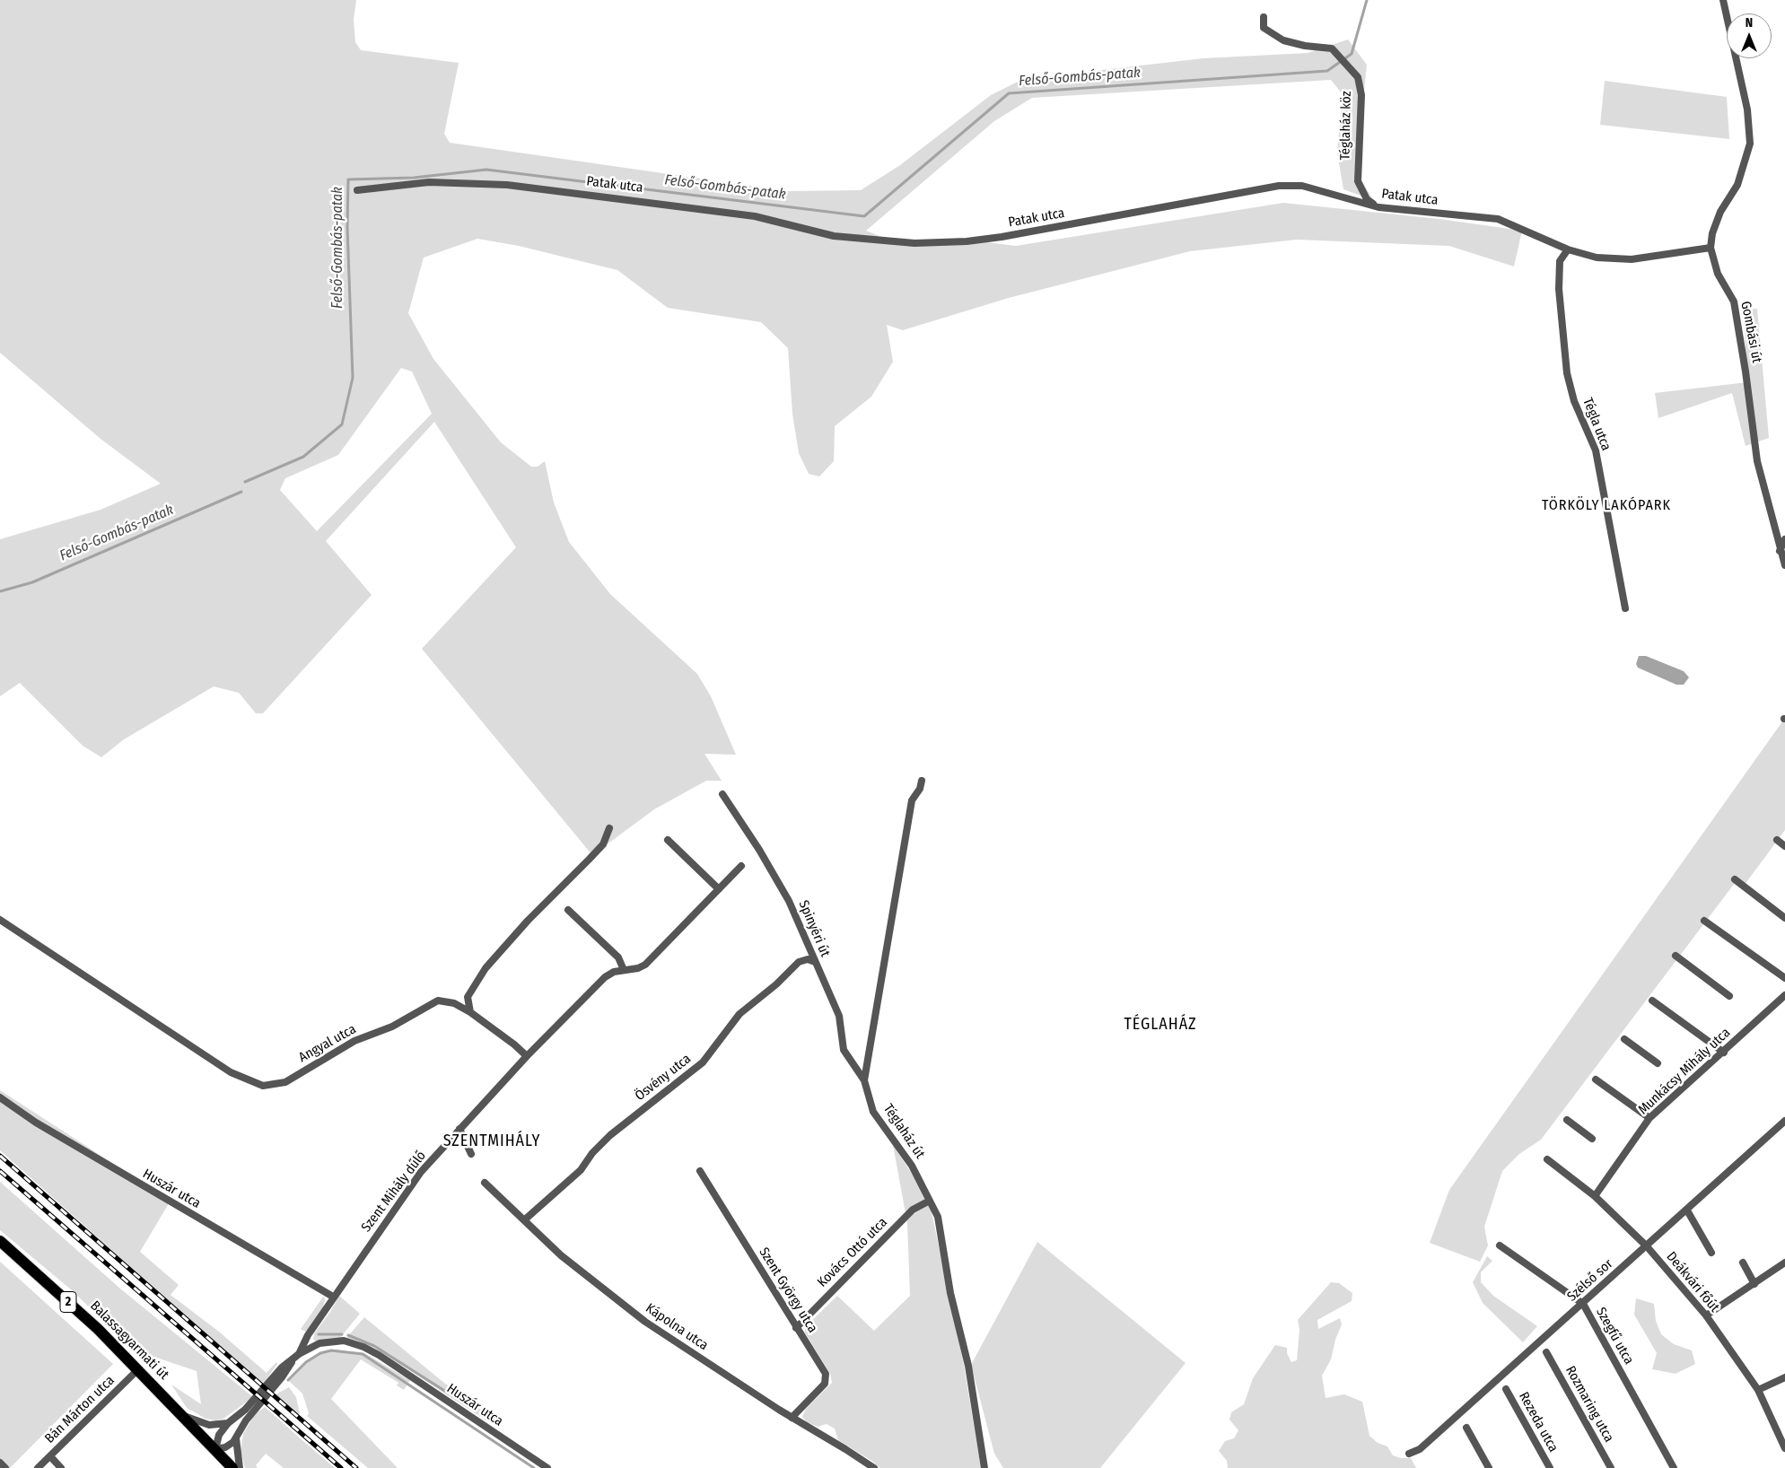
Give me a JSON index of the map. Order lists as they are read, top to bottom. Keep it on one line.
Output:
{"streets":{"main road":["2","Balassagyarmati út"],"street":["Téglaház köz","Patak utca","Gombási út","Tégla utca","Spinyéri út","Angyal utca","Munkácsy Mihály utca","Ösvény utca","Téglaház út","Huszár utca","Szent Mihály dűlő","Kovács Ottó utca","Szélső sor","Deákvári főút","Szent György utca","Kápolna utca","Szegfű utca","Rozmaring utca","Bán Márton utca","Rezeda utca"]},"crossings":[["Téglaház köz","Patak utca"],["Patak utca","Gombási út"],["Patak utca","Tégla utca"],["Spinyéri út","Ösvény utca"],["Spinyéri út","Téglaház út"],["Munkácsy Mihály utca","Deákvári főút"],["Ösvény utca","Kápolna utca"],["Téglaház út","Kovács Ottó utca"],["Huszár utca","Szent Mihály dűlő"],["Huszár utca","Balassagyarmati út"],["Kovács Ottó utca","Szent György utca"],["Szélső sor","Deákvári főút"],["Szélső sor","Szegfű utca"],["Szent György utca","Kápolna utca"],["Balassagyarmati út","Bán Márton utca"]],"districts":["TÖRKÖLY LAKÓPARK","TÉGLAHÁZ","SZENTMIHÁLY"],"water":["Felső-Gombás-patak"],"north":"top"}
